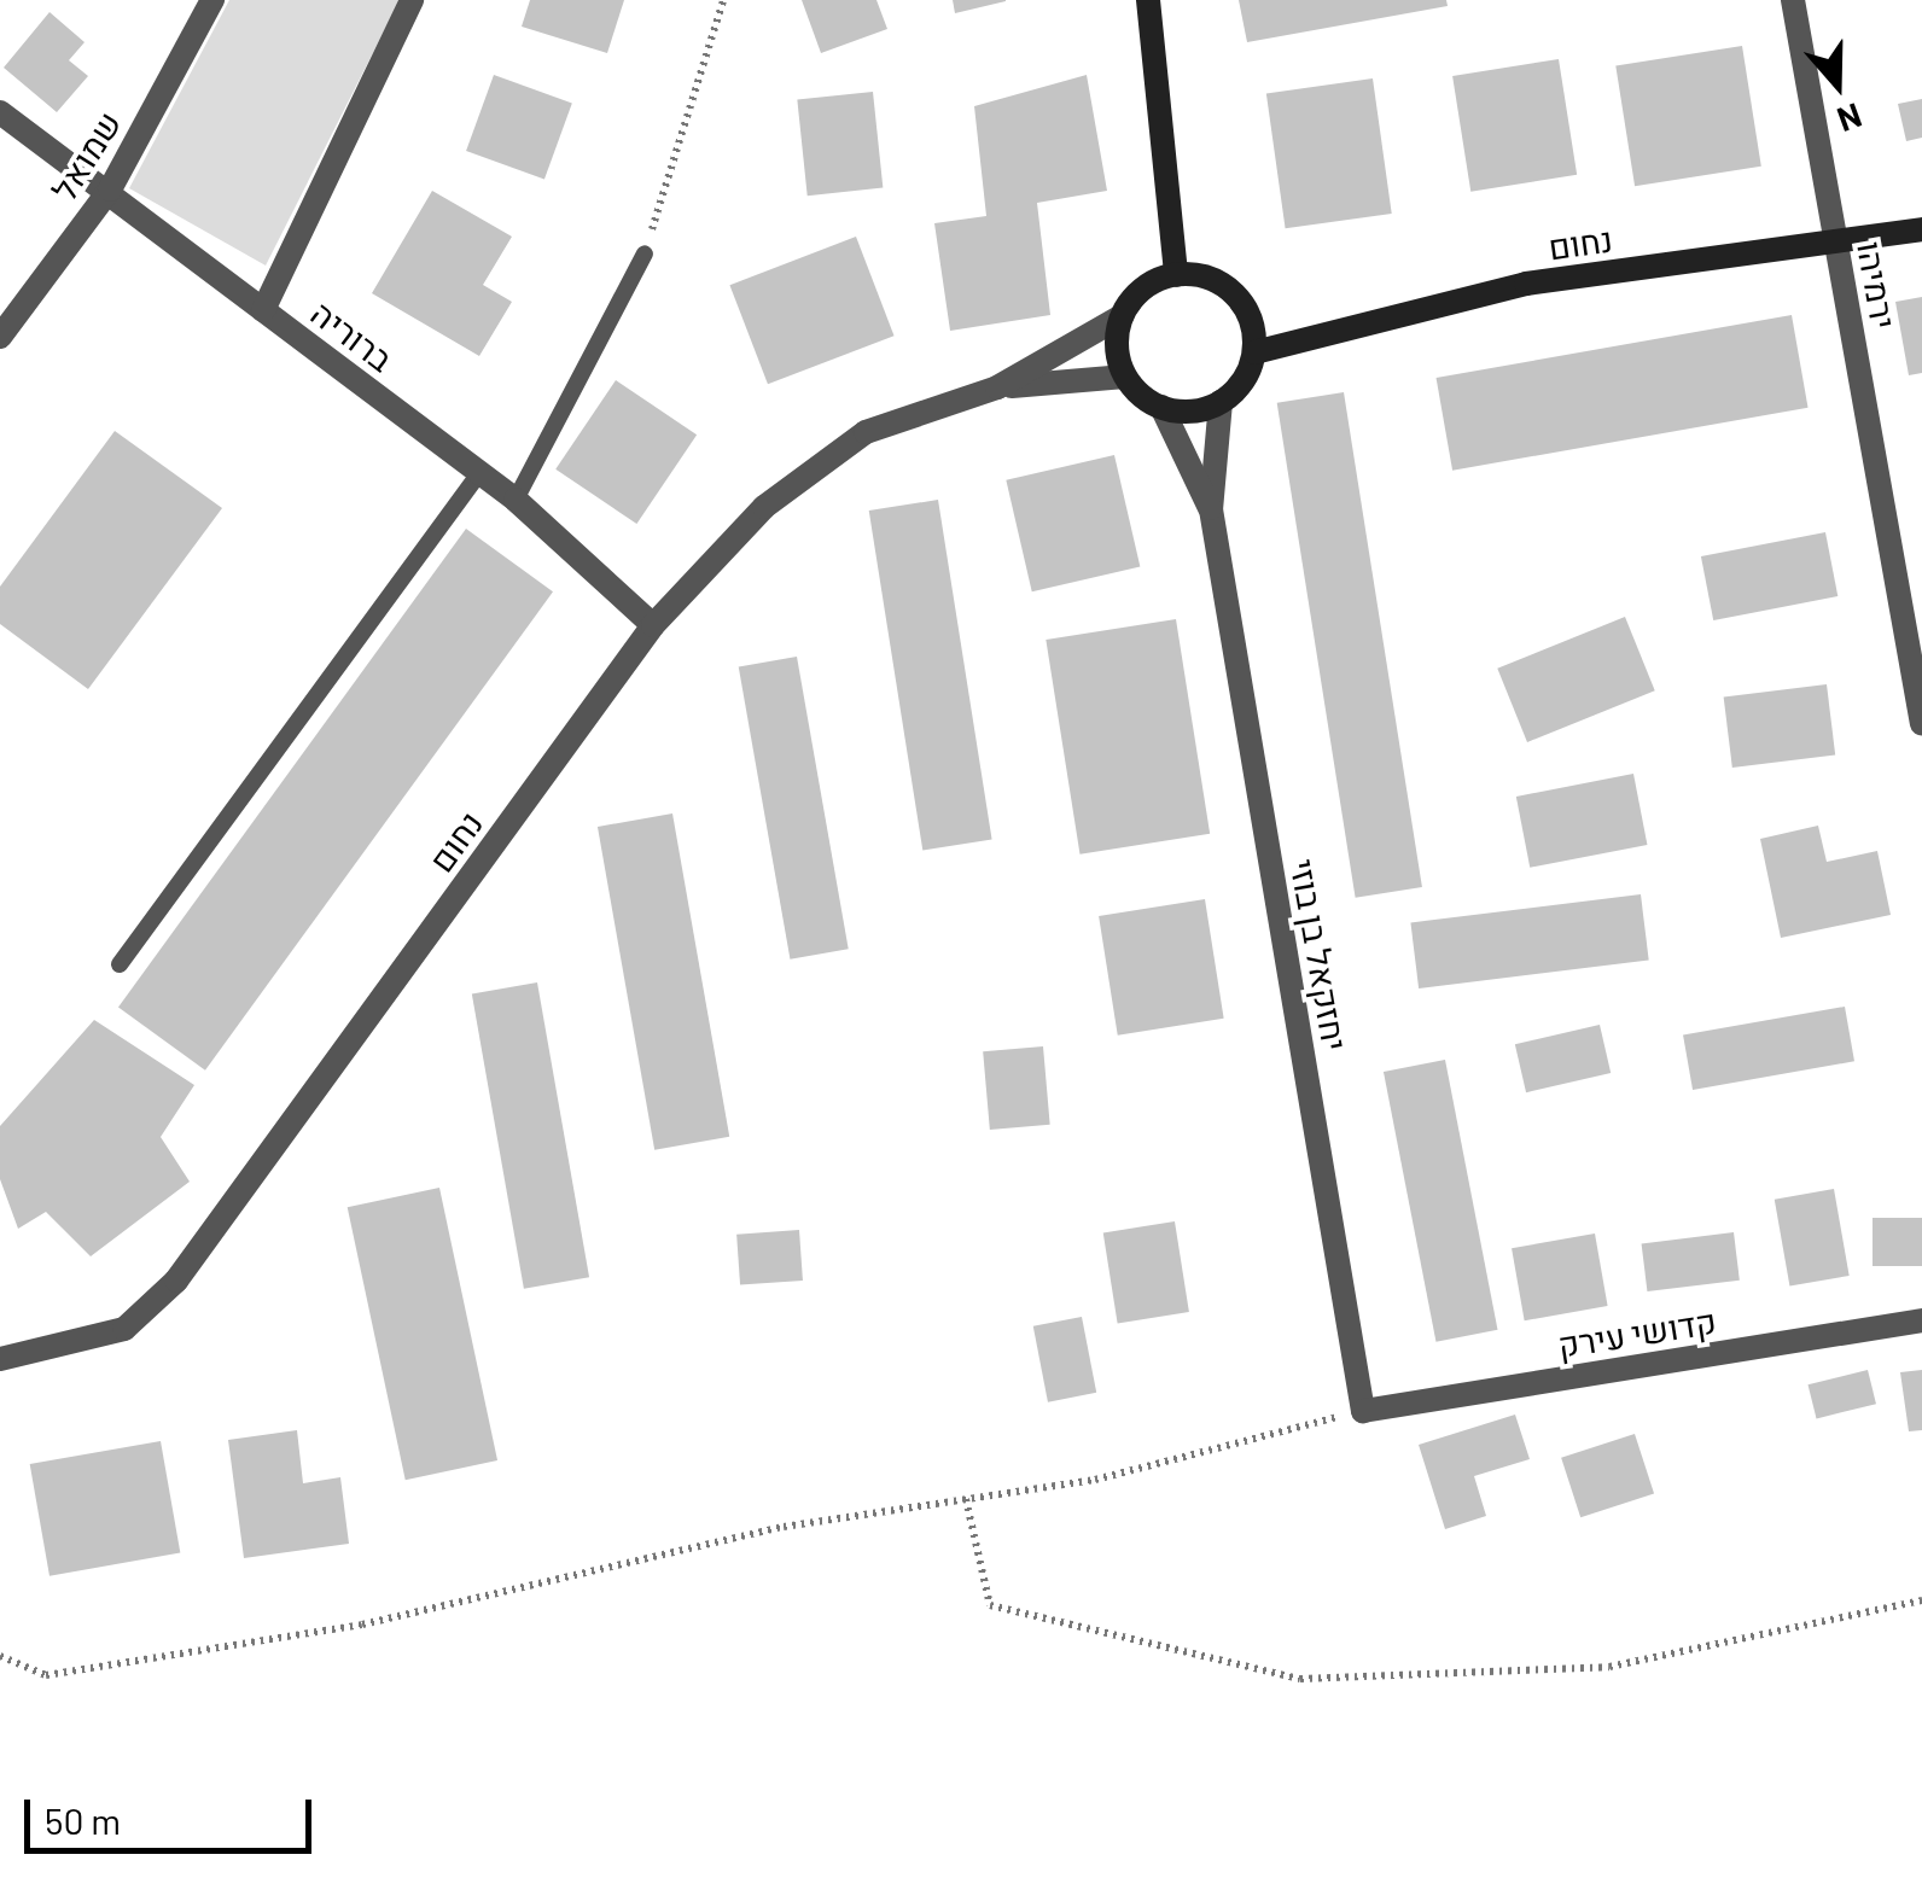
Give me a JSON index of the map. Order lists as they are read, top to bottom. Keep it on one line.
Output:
{"streets":{"street":["שמואל","נחום","ירמיהו","ברוריה","יחזקאל בן בוזי","קדושי עירק"]},"crossings":[["שמואל","ברוריה"],["נחום","ירמיהו"],["נחום","ברוריה"],["נחום","יחזקאל בן בוזי"],["יחזקאל בן בוזי","קדושי עירק"]],"scale_bar":"50 m","north":"bottom"}
